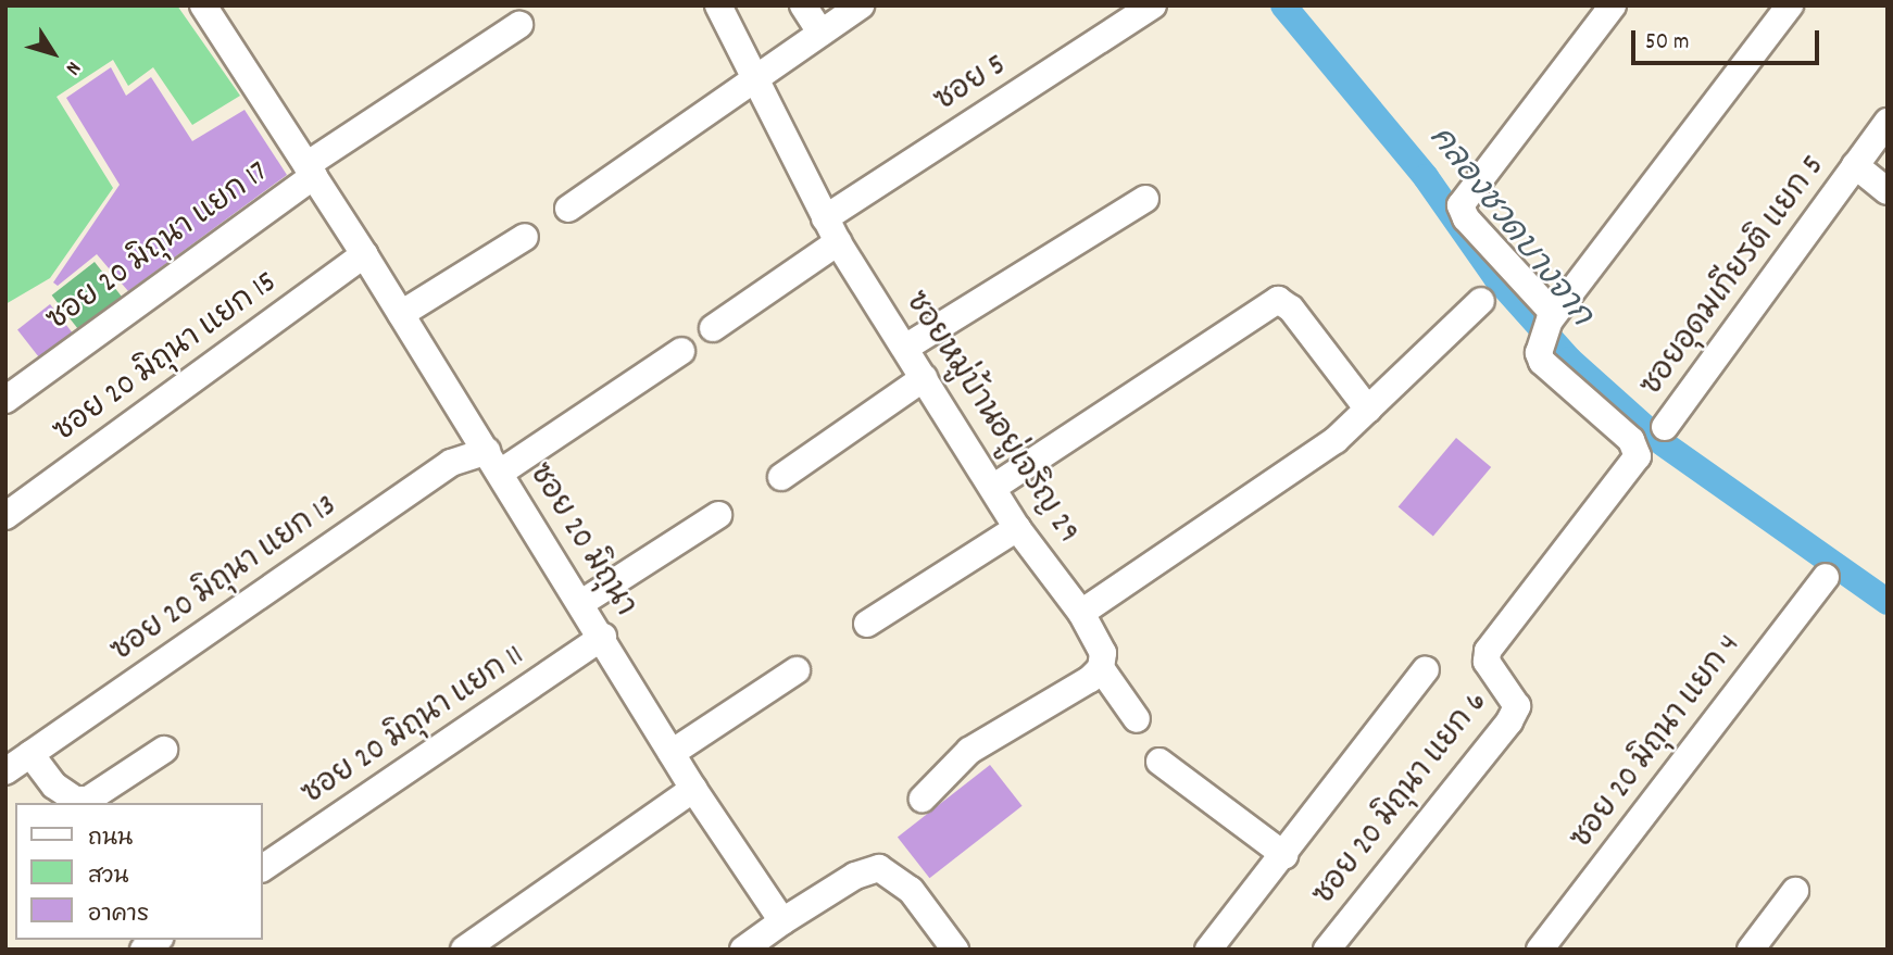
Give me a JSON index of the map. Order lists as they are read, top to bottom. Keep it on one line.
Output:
{"streets":{"street":["ซอย 5","ซอย 20 มิถุนา แยก 17","ซอยอุดมเกียรติ แยก 5","ซอย 20 มิถุนา แยก 15","ซอยหมู่บ้านอยู่เจริญ 29","ซอย 20 มิถุนา","ซอย 20 มิถุนา แยก 13","ซอย 20 มิถุนา แยก 11","ซอย 20 มิถุนา แยก 4","ซอย 20 มิถุนา แยก 6"]},"crossings":[["ซอย 5","ซอยหมู่บ้านอยู่เจริญ 29"],["ซอย 20 มิถุนา แยก 17","ซอย 20 มิถุนา"],["ซอย 20 มิถุนา แยก 15","ซอย 20 มิถุนา"],["ซอย 20 มิถุนา","ซอย 20 มิถุนา แยก 13"],["ซอย 20 มิถุนา","ซอย 20 มิถุนา แยก 11"]],"water":["คลองชวดบางจาก"],"legend":["ถนน","สวน","อาคาร"],"scale_bar":"50 m","north":"bottom right"}
